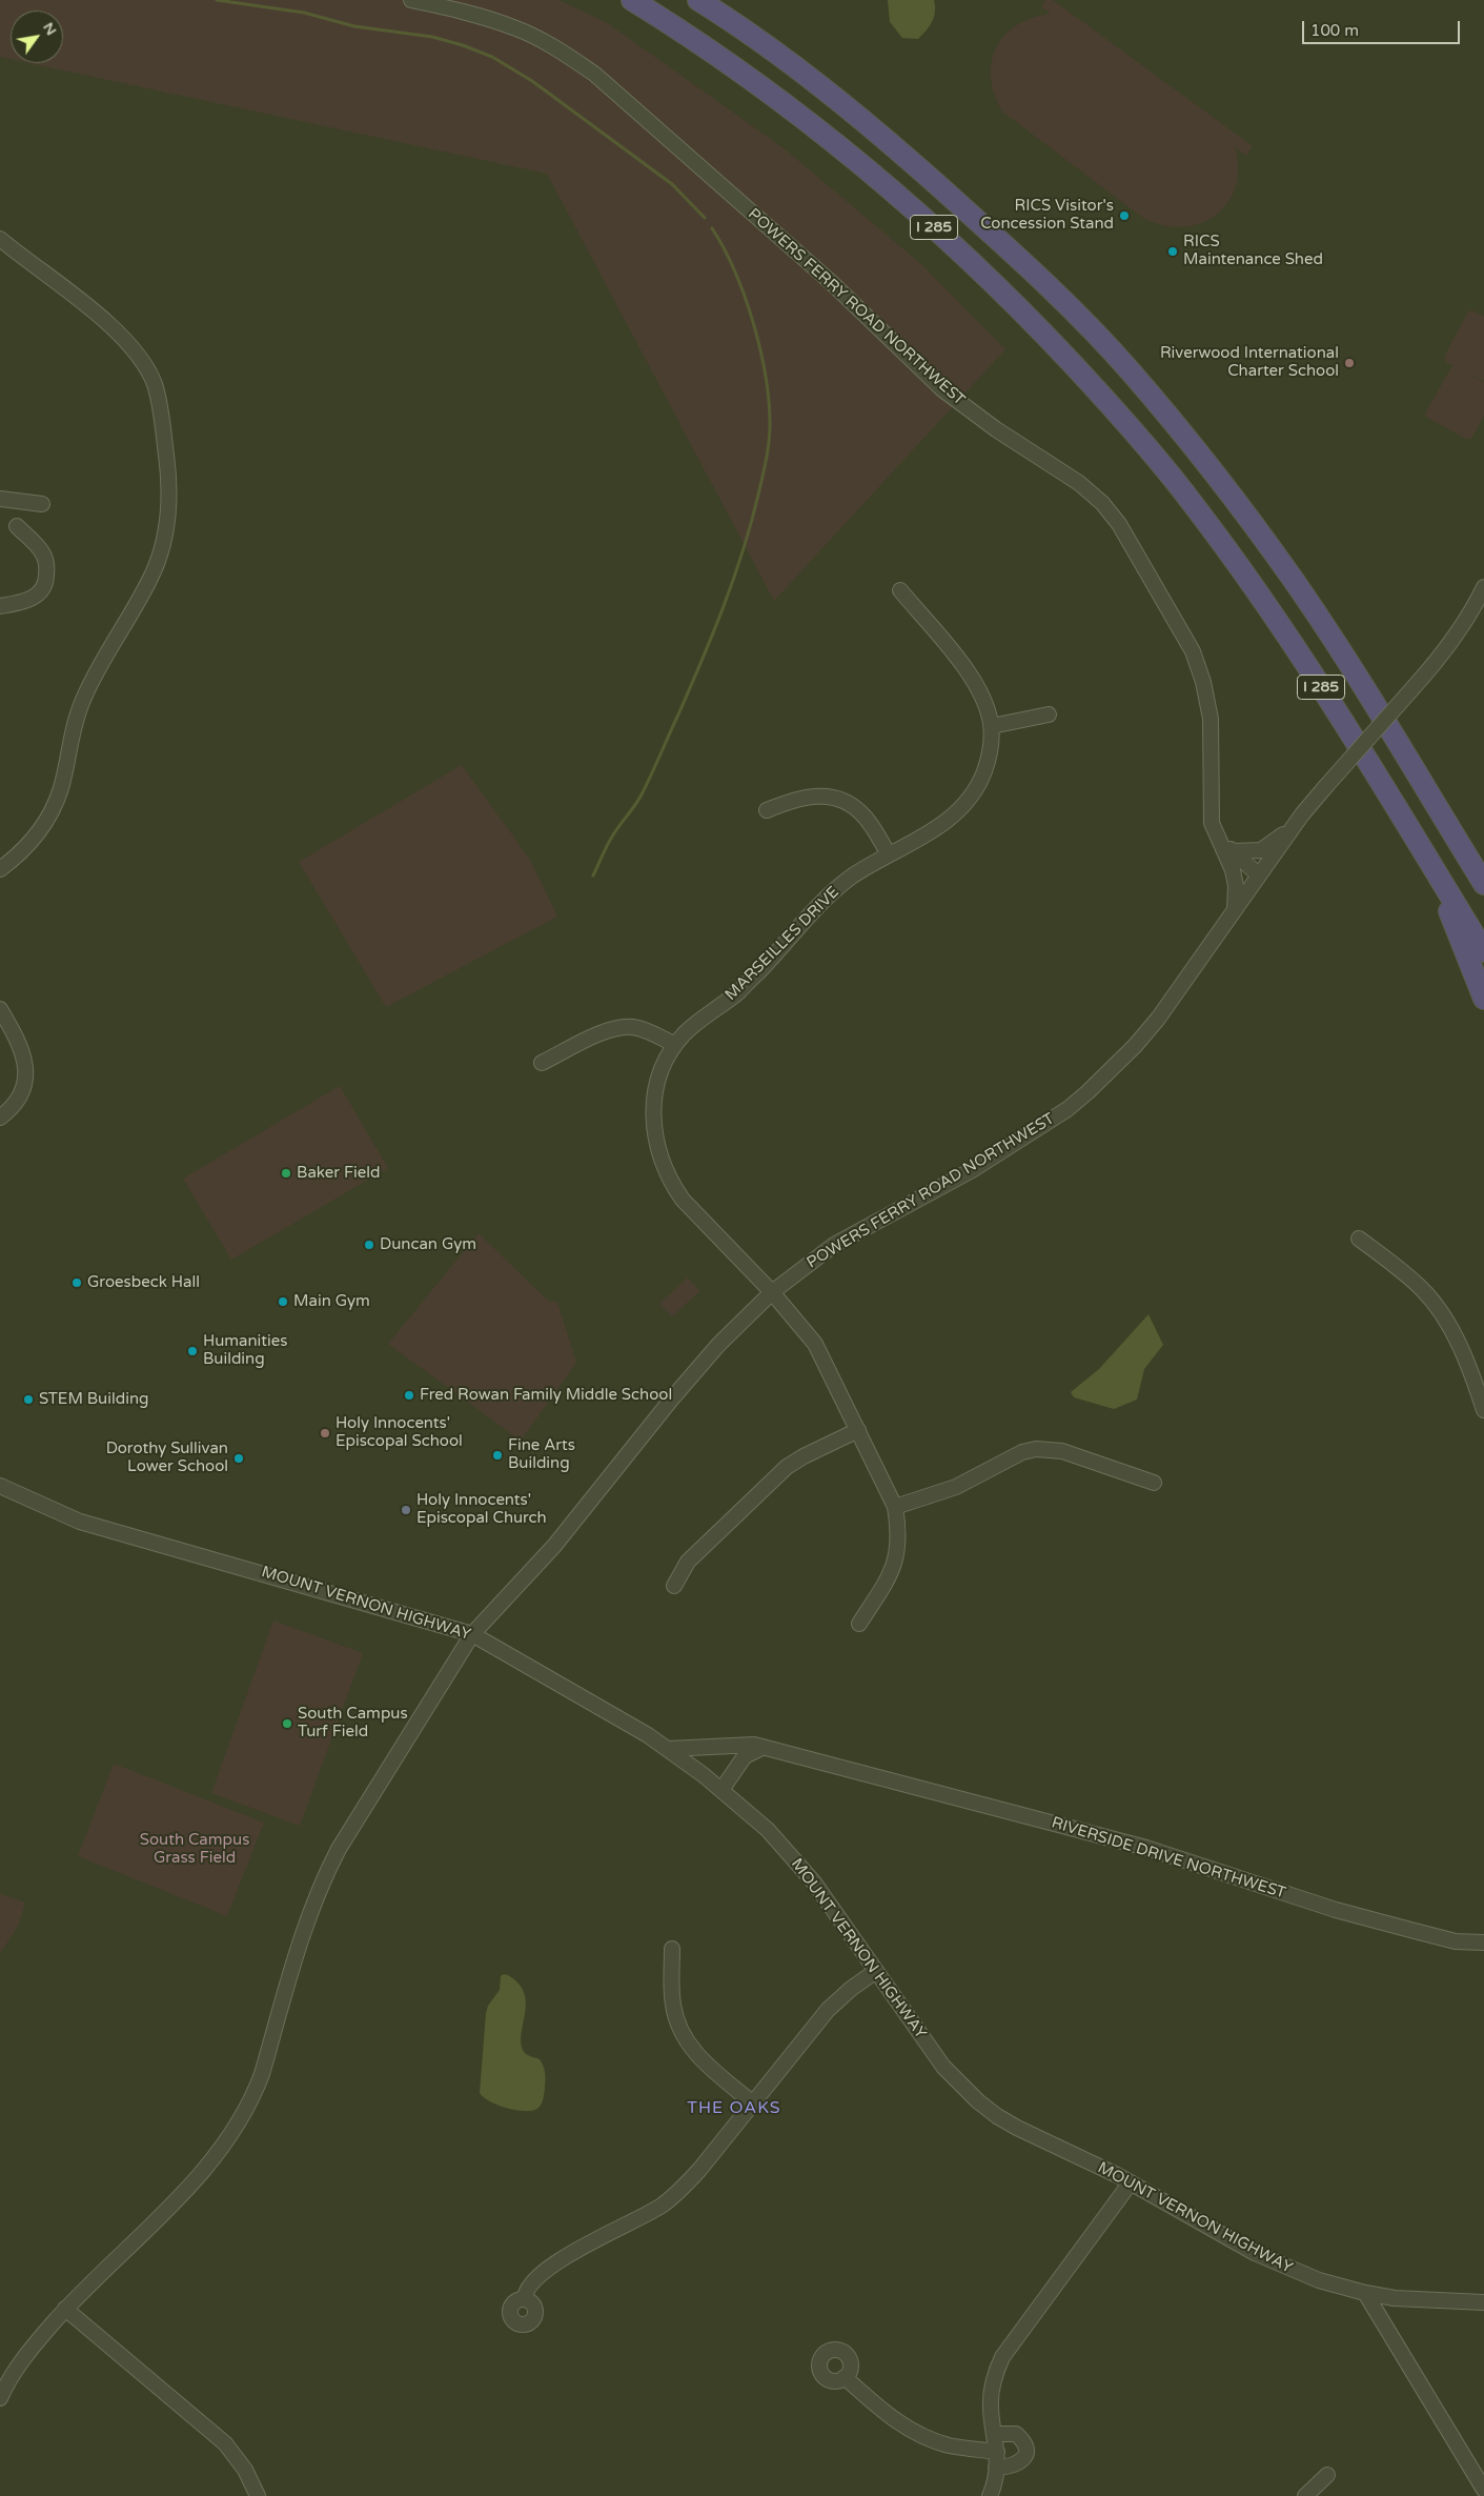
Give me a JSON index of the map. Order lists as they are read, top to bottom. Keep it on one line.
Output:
{"streets":{"highway":["I 285"],"street":["POWERS FERRY ROAD NORTHWEST","MARSEILLES DRIVE","MOUNT VERNON HIGHWAY","RIVERSIDE DRIVE NORTHWEST"]},"crossings":[["POWERS FERRY ROAD NORTHWEST","MARSEILLES DRIVE"],["POWERS FERRY ROAD NORTHWEST","MOUNT VERNON HIGHWAY"],["MOUNT VERNON HIGHWAY","RIVERSIDE DRIVE NORTHWEST"]],"districts":["THE OAKS"],"parks":["South Campus Grass Field"],"places":["RICS Visitor's Concession Stand","RICS Maintenance Shed","Riverwood International Charter School","Baker Field","Duncan Gym","Groesbeck Hall","Main Gym","Humanities Building","Fred Rowan Family Middle School","STEM Building","Holy Innocents' Episcopal School","Fine Arts Building","Dorothy Sullivan Lower School","Holy Innocents' Episcopal Church","South Campus Turf Field"],"scale_bar":"100 m","north":"top right"}
